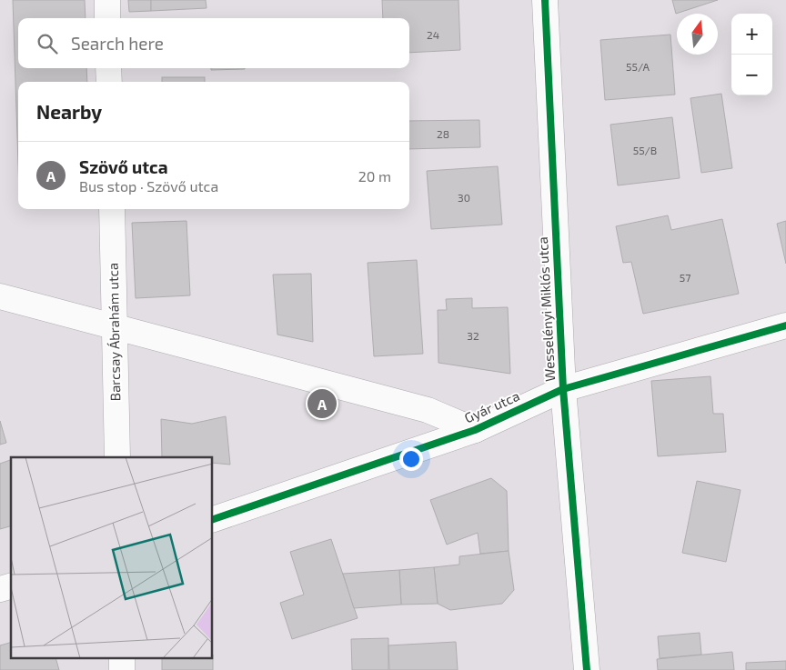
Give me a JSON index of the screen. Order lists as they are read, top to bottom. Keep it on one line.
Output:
{"streets":{"street":["Wesselényi Miklós utca","Barcsay Ábrahám utca","Gyár utca"]},"crossings":[["Wesselényi Miklós utca","Gyár utca"]],"house_numbers":["24","55/A","28","55/B","30","57","32"],"north":"top","page":{"map_buttons":["+","−"],"search":"Search here","heading":"Nearby","list":[{"mark":"A","name":"Szövő utca","note":"Bus stop · Szövő utca","value":"20 m"}],"pins":"A"}}
